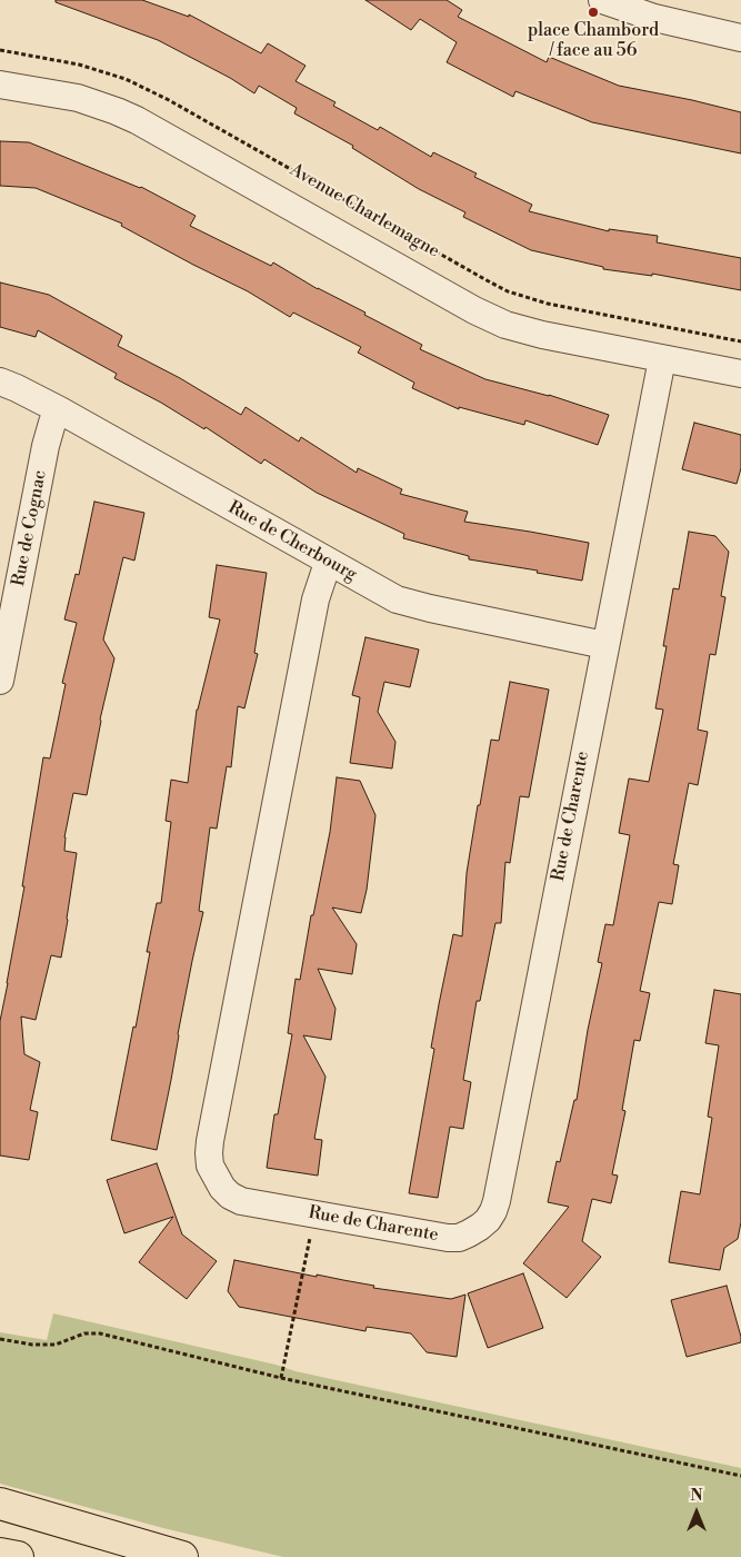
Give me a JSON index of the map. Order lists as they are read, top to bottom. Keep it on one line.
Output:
{"streets":{"street":["Avenue Charlemagne","Rue de Cognac","Rue de Cherbourg","Rue de Charente"]},"crossings":[["Avenue Charlemagne","Rue de Charente"],["Rue de Cognac","Rue de Cherbourg"],["Rue de Cherbourg","Rue de Charente"]],"places":["place Chambord / face au 56"],"north":"top"}
